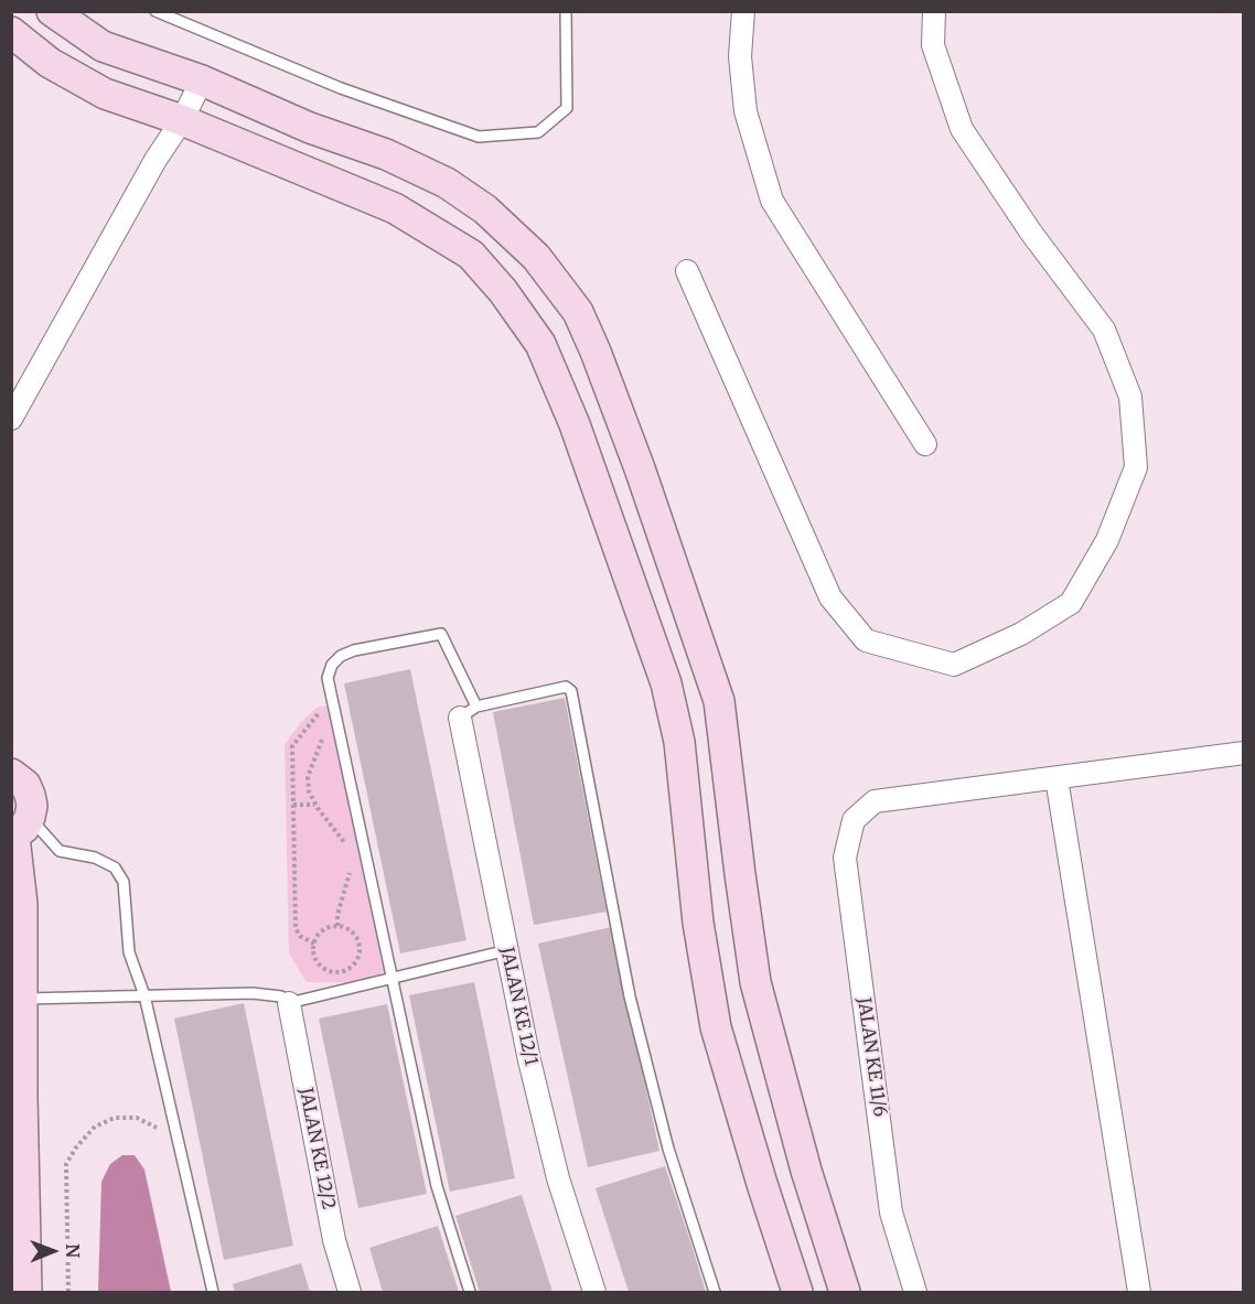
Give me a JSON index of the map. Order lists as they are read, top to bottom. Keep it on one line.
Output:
{"streets":{"street":["JALAN KE 12/1","JALAN KE 11/6","JALAN KE 12/2"]},"north":"right"}
